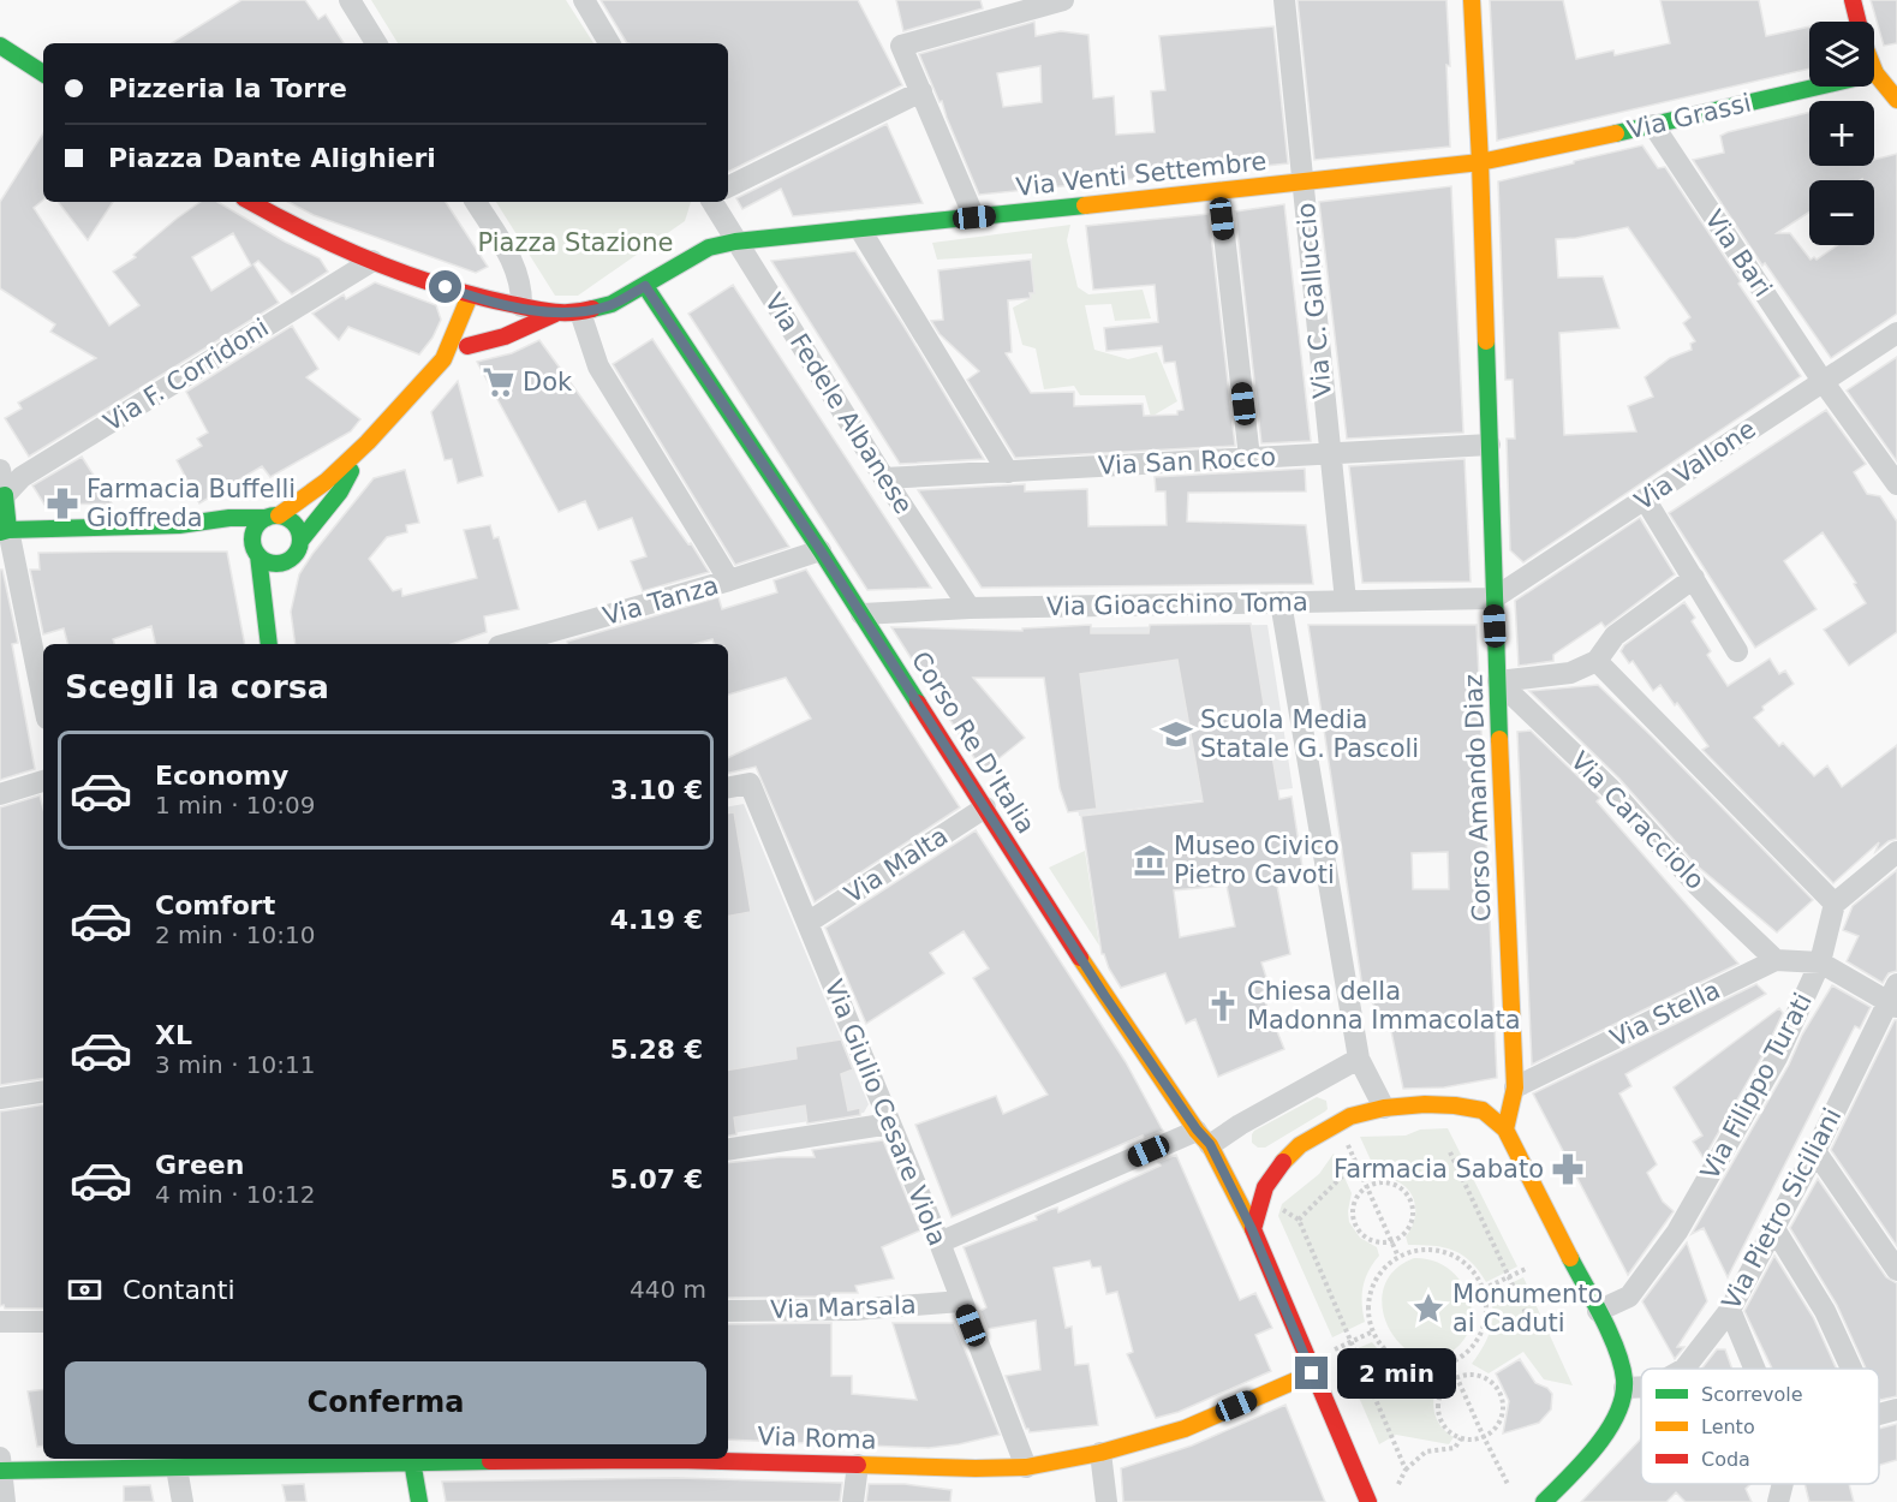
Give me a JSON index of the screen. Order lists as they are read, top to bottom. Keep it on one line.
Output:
{"streets":{"main road":["Via Grassi","Via Venti Settembre","Corso Re D'Italia","Corso Amando Diaz","Via Roma"],"street":["Via Bari","Via C. Galluccio","Via F. Corridoni","Via Fedele Albanese","Via San Rocco","Via Vallone","Via Tanza","Via Gioacchino Toma","Via Caracciolo","Via Malta","Via Stella","Via Filippo Turati","Via Giulio Cesare Viola","Via Pietro Siciliani","Via Marsala"]},"crossings":[["Via Grassi","Via Venti Settembre"],["Via Grassi","Via Bari"],["Via Grassi","Corso Amando Diaz"],["Via Venti Settembre","Via C. Galluccio"],["Via Venti Settembre","Via F. Corridoni"],["Via Venti Settembre","Via Fedele Albanese"],["Via Venti Settembre","Corso Re D'Italia"],["Via Venti Settembre","Corso Amando Diaz"],["Via Bari","Via Vallone"],["Via C. Galluccio","Via San Rocco"],["Via C. Galluccio","Via Gioacchino Toma"],["Via Fedele Albanese","Via San Rocco"],["Via Fedele Albanese","Via Gioacchino Toma"],["Via San Rocco","Corso Amando Diaz"],["Via Vallone","Via Gioacchino Toma"],["Via Vallone","Corso Amando Diaz"],["Via Tanza","Corso Re D'Italia"],["Via Gioacchino Toma","Corso Re D'Italia"],["Via Gioacchino Toma","Corso Amando Diaz"],["Corso Re D'Italia","Via Malta"],["Corso Re D'Italia","Via Roma"],["Corso Amando Diaz","Via Caracciolo"],["Corso Amando Diaz","Via Stella"],["Via Caracciolo","Via Stella"],["Via Malta","Via Giulio Cesare Viola"],["Via Stella","Via Filippo Turati"],["Via Giulio Cesare Viola","Via Marsala"],["Via Giulio Cesare Viola","Via Roma"]],"parks":["Piazza Stazione"],"places":{"supermarket":["Dok"],"pharmacy":["Farmacia Buffelli Gioffreda","Farmacia Sabato"],"school or university":["Scuola Media Statale G. Pascoli"],"museum":["Museo Civico Pietro Cavoti"],"church":["Chiesa della Madonna Immacolata"],"place":["Monumento ai Caduti"]},"legend":["Scorrevole","Lento","Coda"],"page":{"map_buttons":["+","−"],"banner":["Pizzeria la Torre","Piazza Dante Alighieri"],"heading":"Scegli la corsa","list":[{"name":"Economy","note":"1 min · 10:09","value":"3.10 €"},{"name":"Comfort","note":"2 min · 10:10","value":"4.19 €"},{"name":"XL","note":"3 min · 10:11","value":"5.28 €"},{"name":"Green","note":"4 min · 10:12","value":"5.07 €"}],"pay":["Contanti","440 m"],"buttons":"Conferma","bubble":"2 min"}}
